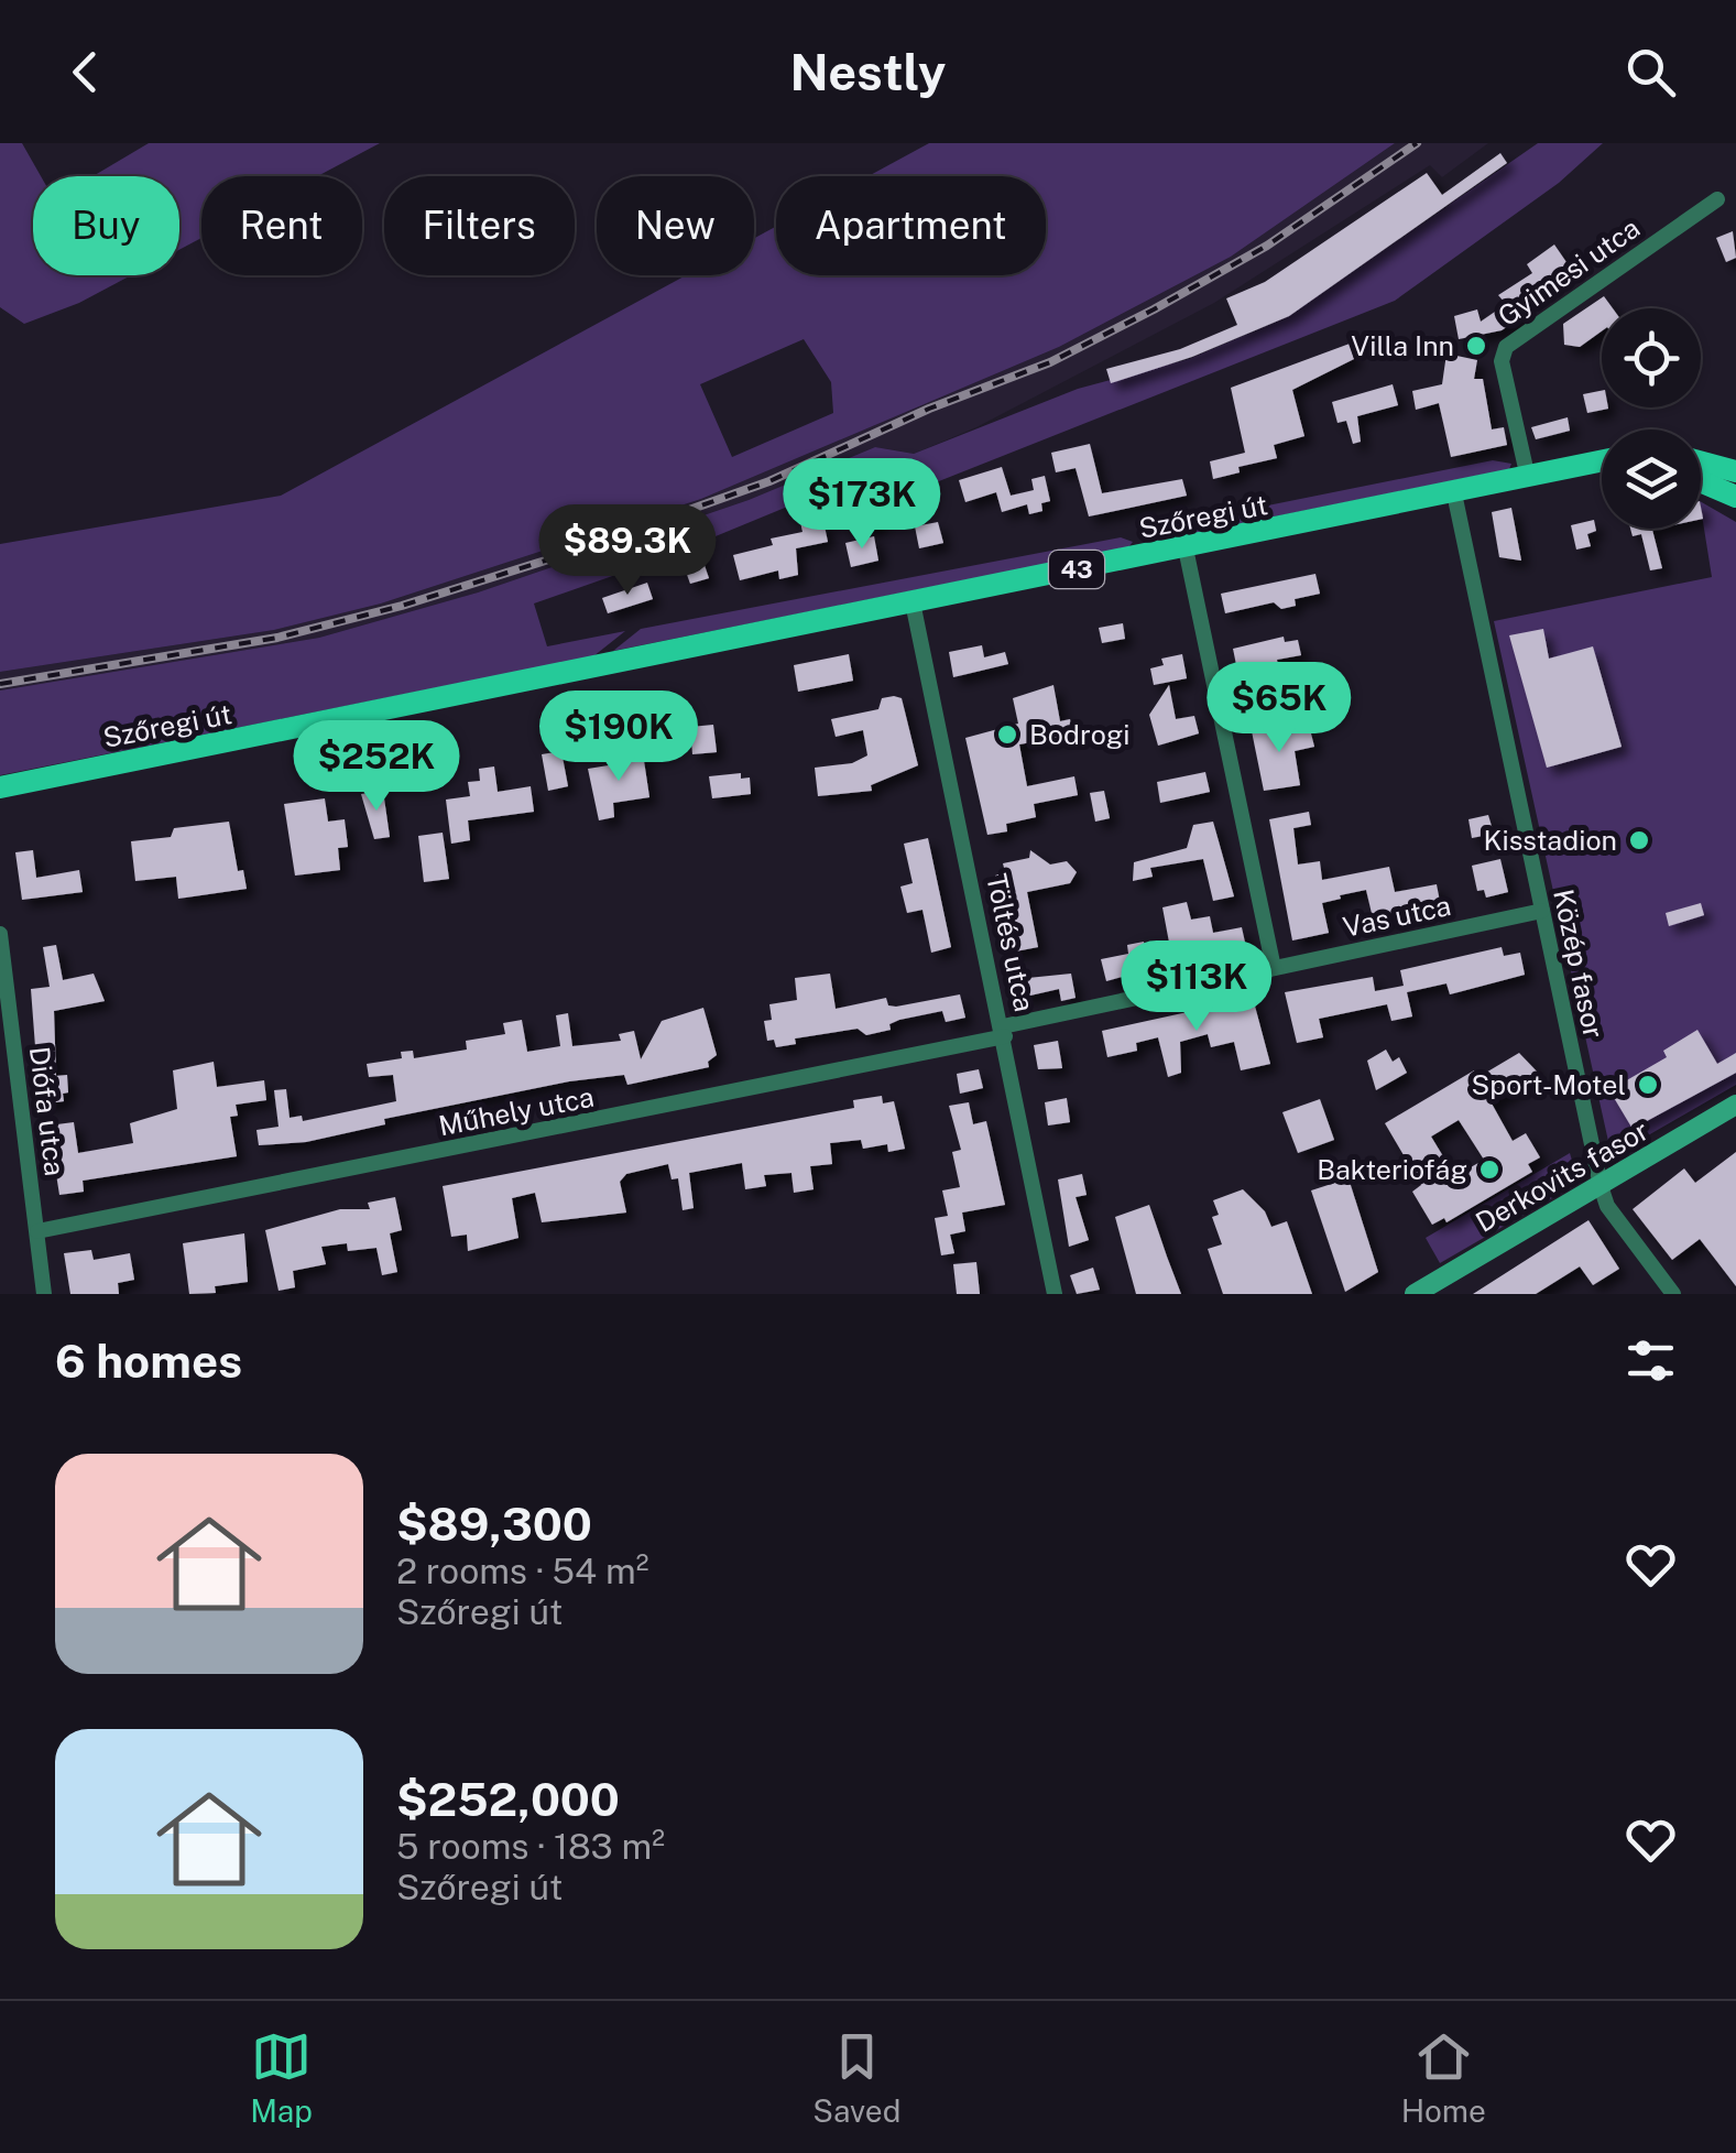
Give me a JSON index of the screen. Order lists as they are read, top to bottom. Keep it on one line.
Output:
{"streets":{"main road":["Szőregi út","43"],"street":["Gyimesi utca","Vas utca","Töltés utca","Közép fasor","Diófa utca","Műhely utca","Derkovits fasor"]},"crossings":[["Gyimesi utca","Szőregi út"],["Szőregi út","Töltés utca"],["Szőregi út","Közép fasor"],["Vas utca","Töltés utca"],["Vas utca","Közép fasor"],["Vas utca","Műhely utca"],["Töltés utca","Műhely utca"],["Közép fasor","Derkovits fasor"],["Diófa utca","Műhely utca"]],"places":["Villa Inn","Bodrogi","Kisstadion","Sport-Motel","Bakteriofág"],"page":{"header":"Nestly","chip":["Buy","Rent","Filters","New","Apartment"],"price":["$173K","$89.3K","$65K","$190K","$252K","$113K"],"heading":"6 homes","list":[{"name":"$89,300","note":"2 rooms · 54 m² · Szőregi út"},{"name":"$252,000","note":"5 rooms · 183 m² · Szőregi út"}],"tabs":["Map","Saved","Home"]}}
